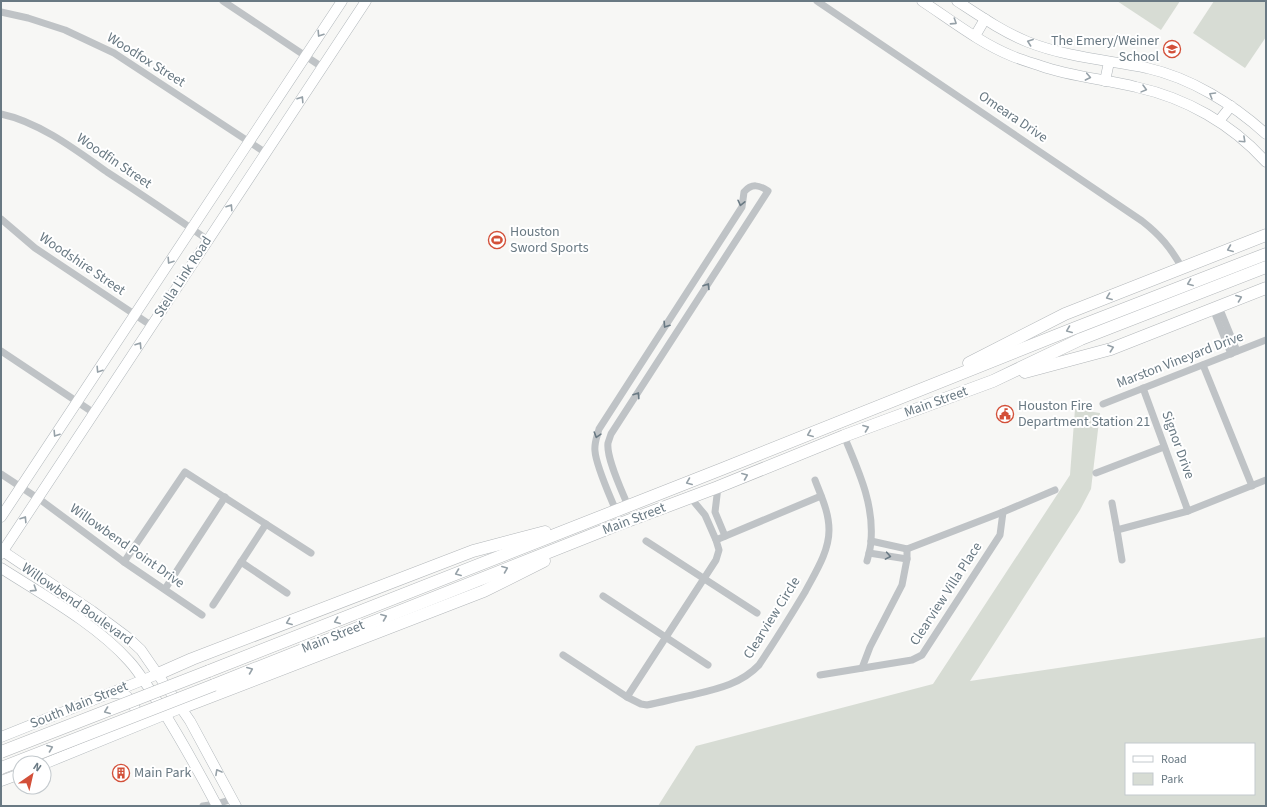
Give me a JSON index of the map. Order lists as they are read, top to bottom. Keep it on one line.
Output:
{"streets":{"highway":["Main Street"],"main road":["Stella Link Road","Willowbend Boulevard","South Main Street"],"street":["Woodfox Street","Omeara Drive","Woodfin Street","Woodshire Street","Marston Vineyard Drive","Signor Drive","Willowbend Point Drive","Clearview Villa Place","Clearview Circle"]},"crossings":[["Woodfox Street","Stella Link Road"],["Woodfin Street","Stella Link Road"],["Woodshire Street","Stella Link Road"],["Stella Link Road","Willowbend Point Drive"],["Stella Link Road","Willowbend Boulevard"],["Marston Vineyard Drive","Signor Drive"],["Willowbend Boulevard","South Main Street"]],"places":{"school or university":["The Emery/Weiner School"],"sports":["Houston Sword Sports"],"public building":["Houston Fire Department Station 21"],"building":["Main Park"]},"legend":["Road","Park"],"north":"top right"}
